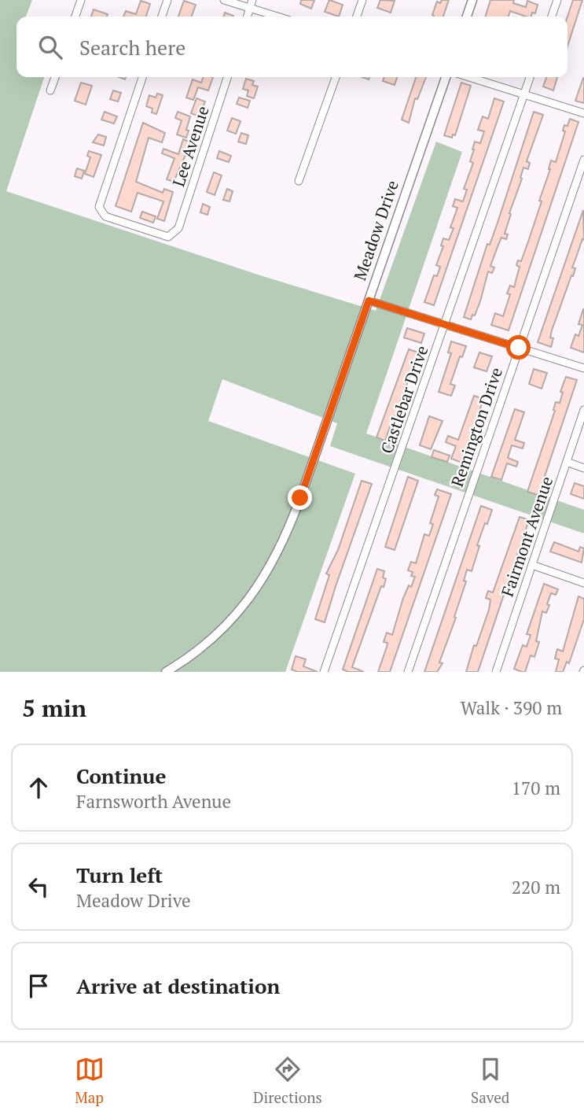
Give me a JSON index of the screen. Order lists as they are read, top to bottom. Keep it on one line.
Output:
{"streets":{"street":["Lee Avenue","Meadow Drive","Castlebar Drive","Remington Drive","Fairmont Avenue"]},"page":{"search":"Search here","heading":["5 min","Walk · 390 m"],"list":[["Continue","Farnsworth Avenue","170 m"],["Turn left","Meadow Drive","220 m"],"Arrive at destination"],"nav":["Map","Directions","Saved"]}}
